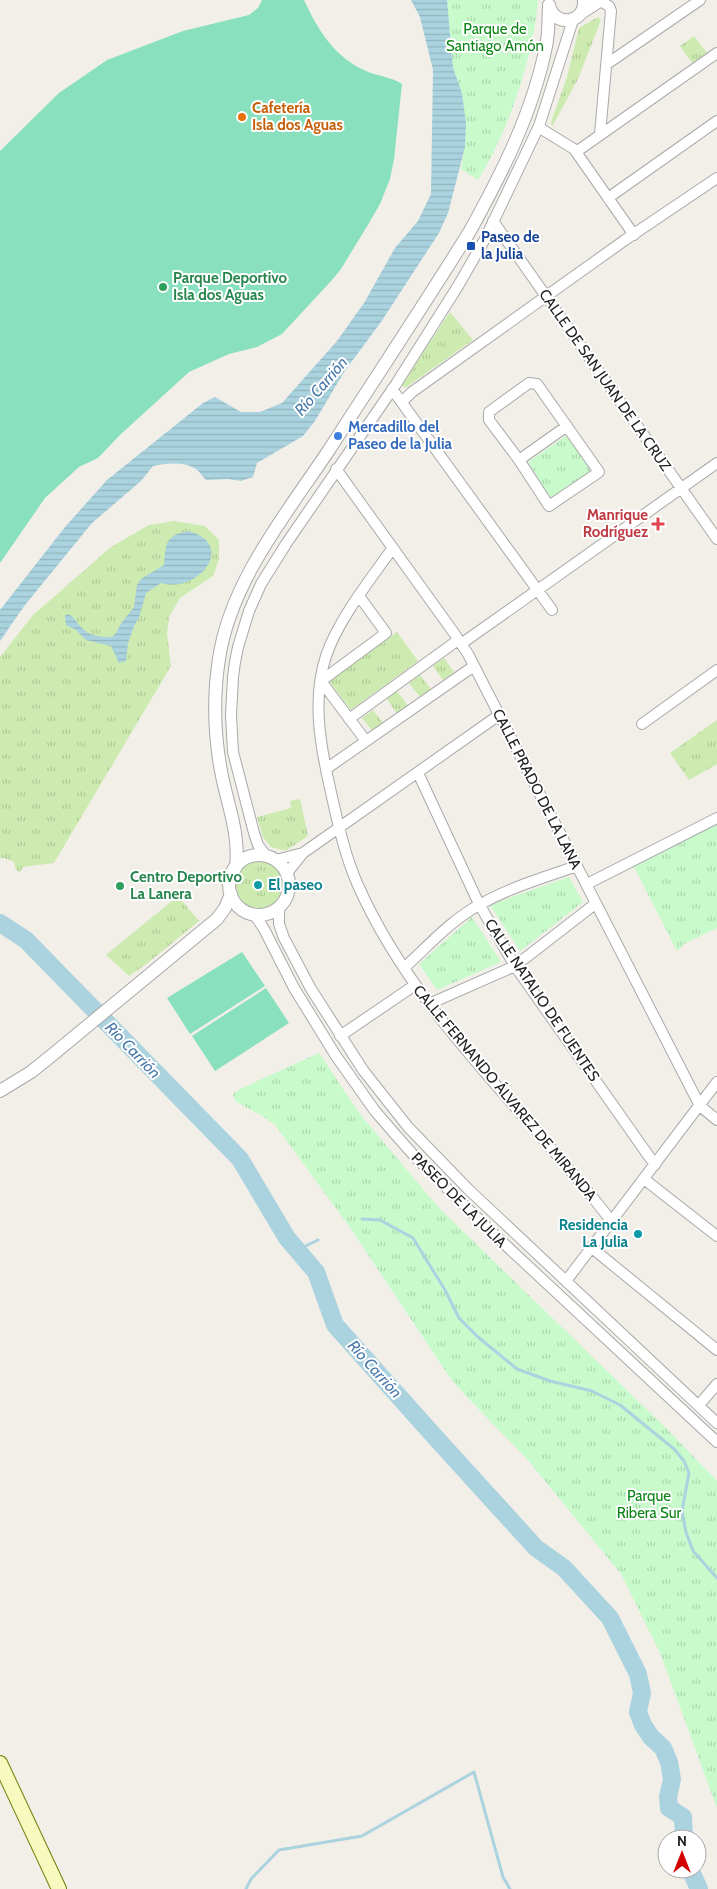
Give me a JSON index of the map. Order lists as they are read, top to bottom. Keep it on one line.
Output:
{"streets":{"street":["CALLE DE SAN JUAN DE LA CRUZ","CALLE PRADO DE LA LANA","CALLE NATALIO DE FUENTES","CALLE FERNANDO ÁLVAREZ DE MIRANDA","PASEO DE LA JULIA"]},"crossings":[["CALLE PRADO DE LA LANA","CALLE FERNANDO ÁLVAREZ DE MIRANDA"]],"water":["Río Carrión"],"parks":["Parque de Santiago Amón","Parque Ribera Sur"],"places":{"other":["Cafetería Isla dos Aguas","Parque Deportivo Isla dos Aguas","Mercadillo del Paseo de la Julia","El paseo","Centro Deportivo La Lanera","Residencia La Julia"],"transit":["Paseo de la Julia"],"health":["Manrique Rodríguez"]},"north":"top"}
